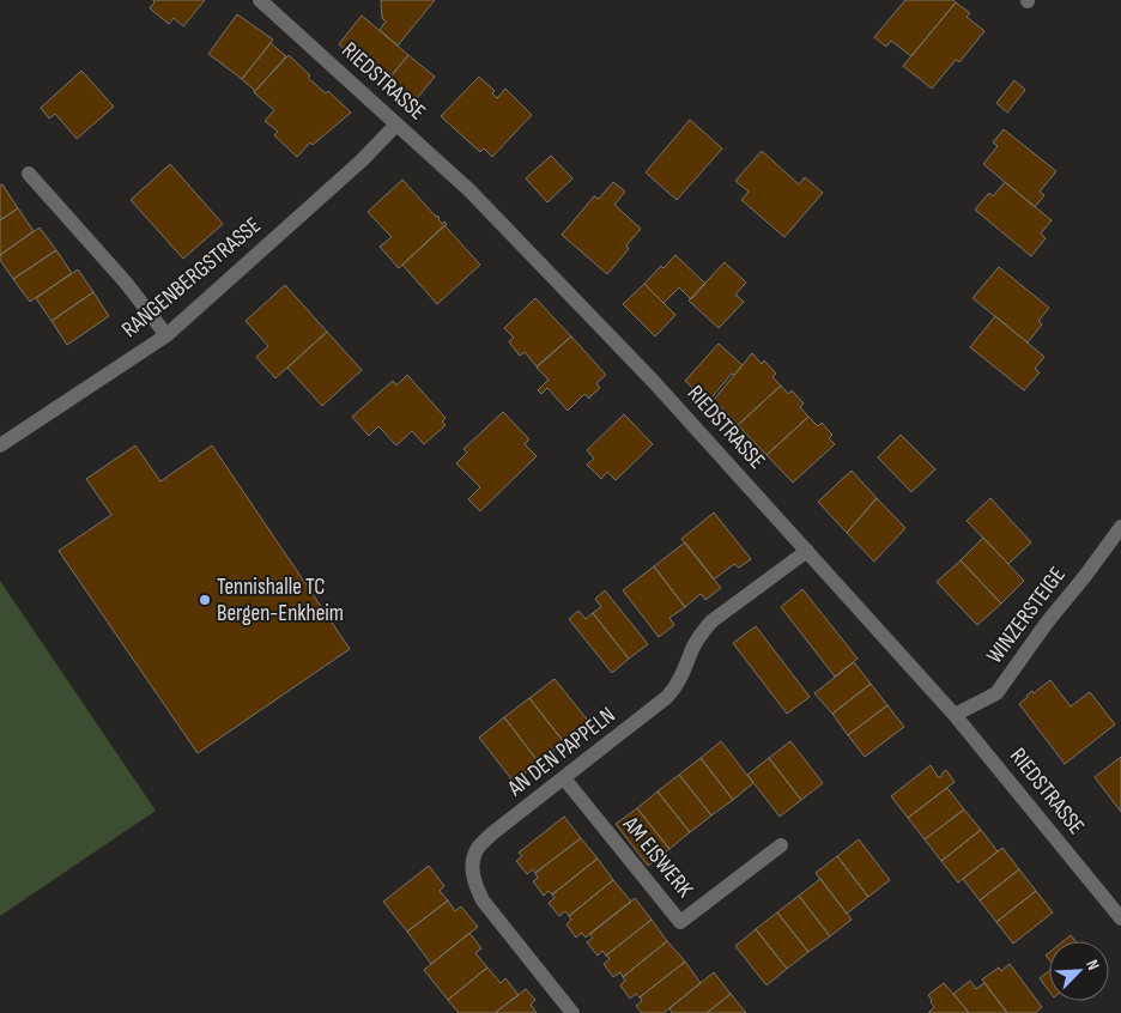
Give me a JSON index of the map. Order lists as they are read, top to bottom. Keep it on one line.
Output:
{"streets":{"street":["RIEDSTRASSE","RANGENBERGSTRASSE","WINZERSTEIGE","AN DEN PAPPELN","AM EISWERK"]},"crossings":[["RIEDSTRASSE","RANGENBERGSTRASSE"],["RIEDSTRASSE","WINZERSTEIGE"],["RIEDSTRASSE","AN DEN PAPPELN"],["AN DEN PAPPELN","AM EISWERK"]],"places":["Tennishalle TC Bergen-Enkheim"],"north":"top right"}
